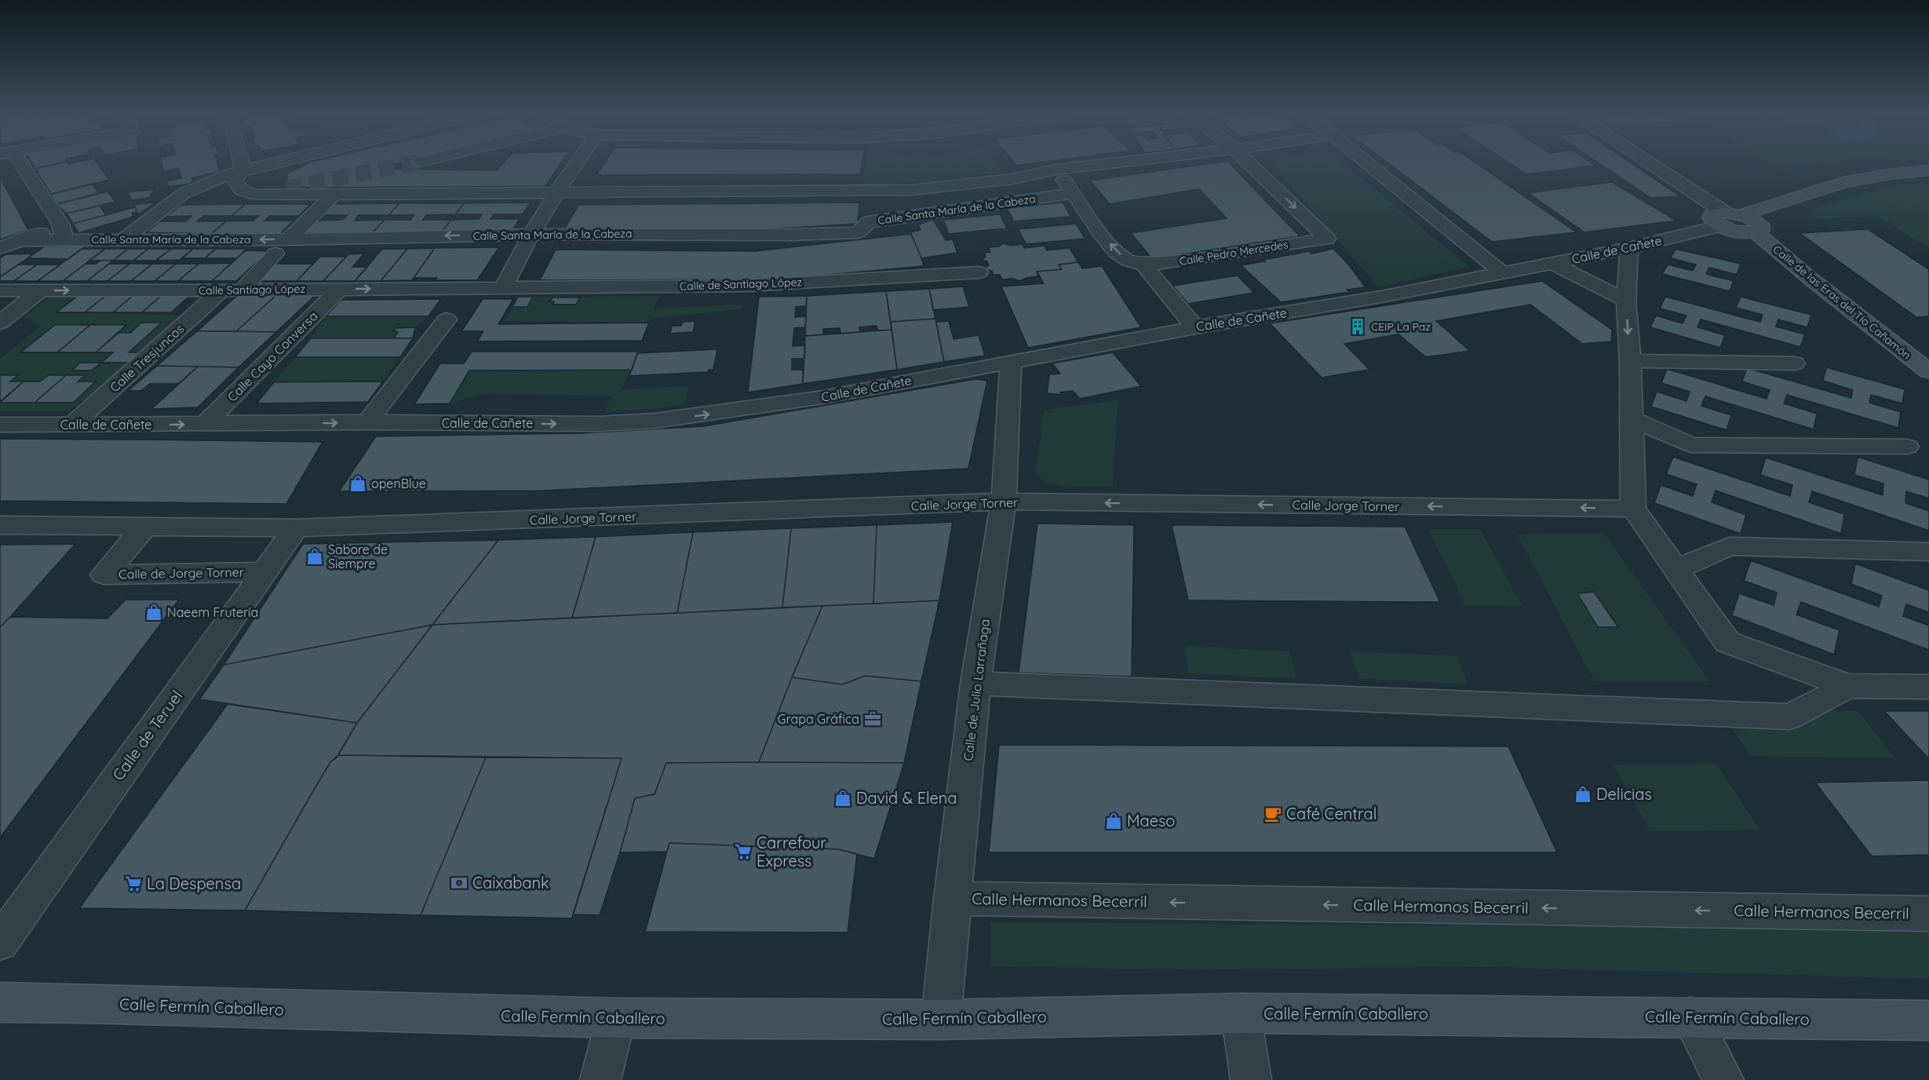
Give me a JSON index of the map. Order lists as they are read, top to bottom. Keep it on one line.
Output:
{"streets":{"main road":["Calle de las Eras del Tío Cañamón","Calle Fermín Caballero"],"street":["Calle Santa María de la Cabeza","Calle de Cañete","Calle Pedro Mercedes","Calle de Santiago López","Calle Santiago López","Calle Cayo Conversa","Calle Tresjuncos","Calle Jorge Torner","Calle de Jorge Torner","Calle de Julio Larrañaga","Calle de Teruel","Calle Hermanos Becerril"]},"crossings":[["Calle Santa María de la Cabeza","Calle Pedro Mercedes"],["Calle de Cañete","Calle Cayo Conversa"],["Calle de Cañete","Calle Tresjuncos"],["Calle de Cañete","Calle de Julio Larrañaga"],["Calle de Santiago López","Calle Santiago López"],["Calle Santiago López","Calle Cayo Conversa"],["Calle Santiago López","Calle Tresjuncos"],["Calle Jorge Torner","Calle de Julio Larrañaga"],["Calle Jorge Torner","Calle de Teruel"],["Calle de Jorge Torner","Calle de Teruel"],["Calle de Julio Larrañaga","Calle Hermanos Becerril"],["Calle de Julio Larrañaga","Calle Fermín Caballero"]],"places":{"building":["CEIP La Paz"],"shop":["openBlue","Sabore de Siempre","Naeem Frutería","Delicias","David & Elena","Maeso"],"office":["Grapa Gráfica"],"cafe":["Café Central"],"supermarket":["Carrefour Express","La Despensa"],"bank":["Caixabank"]}}
